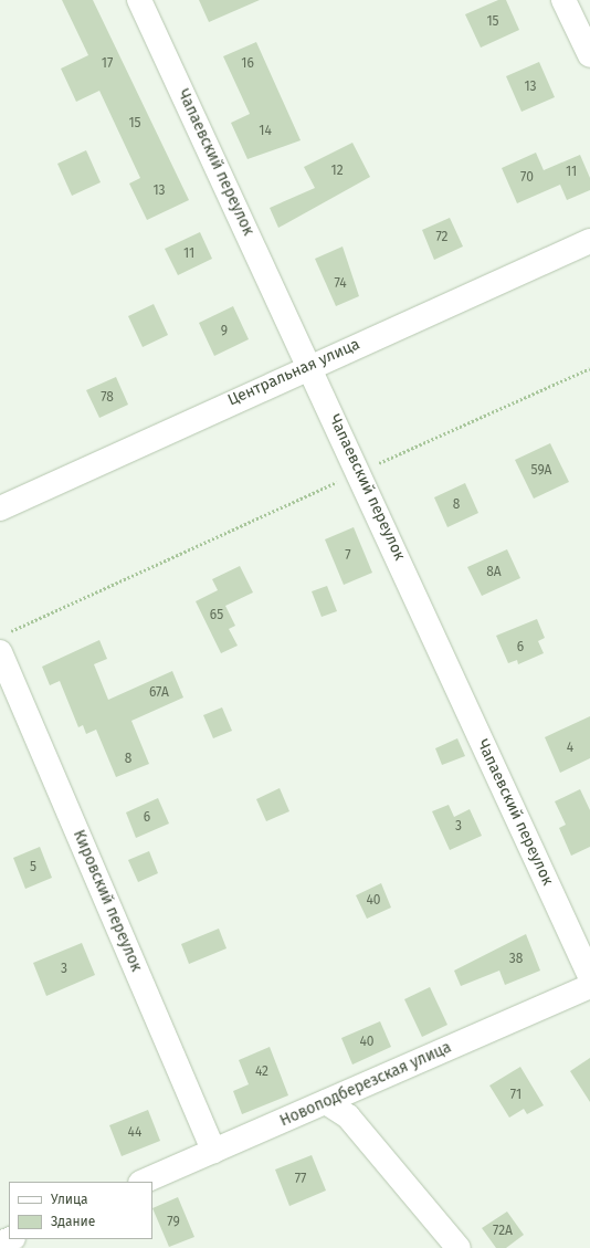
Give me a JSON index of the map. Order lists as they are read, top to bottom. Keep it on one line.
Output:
{"streets":{"street":["Чапаевский переулок","Центральная улица","Кировский переулок","Новоподберезская улица"]},"crossings":[["Чапаевский переулок","Центральная улица"],["Кировский переулок","Новоподберезская улица"]],"house_numbers":["15","17","16","13","15","14","12","11","70","13","72","11","74","9","78","59А","8","7","8А","65","6","67А","4","8","6","3","5","40","38","3","40","42","71","44","77","79","72А"],"legend":["Улица","Здание"]}
